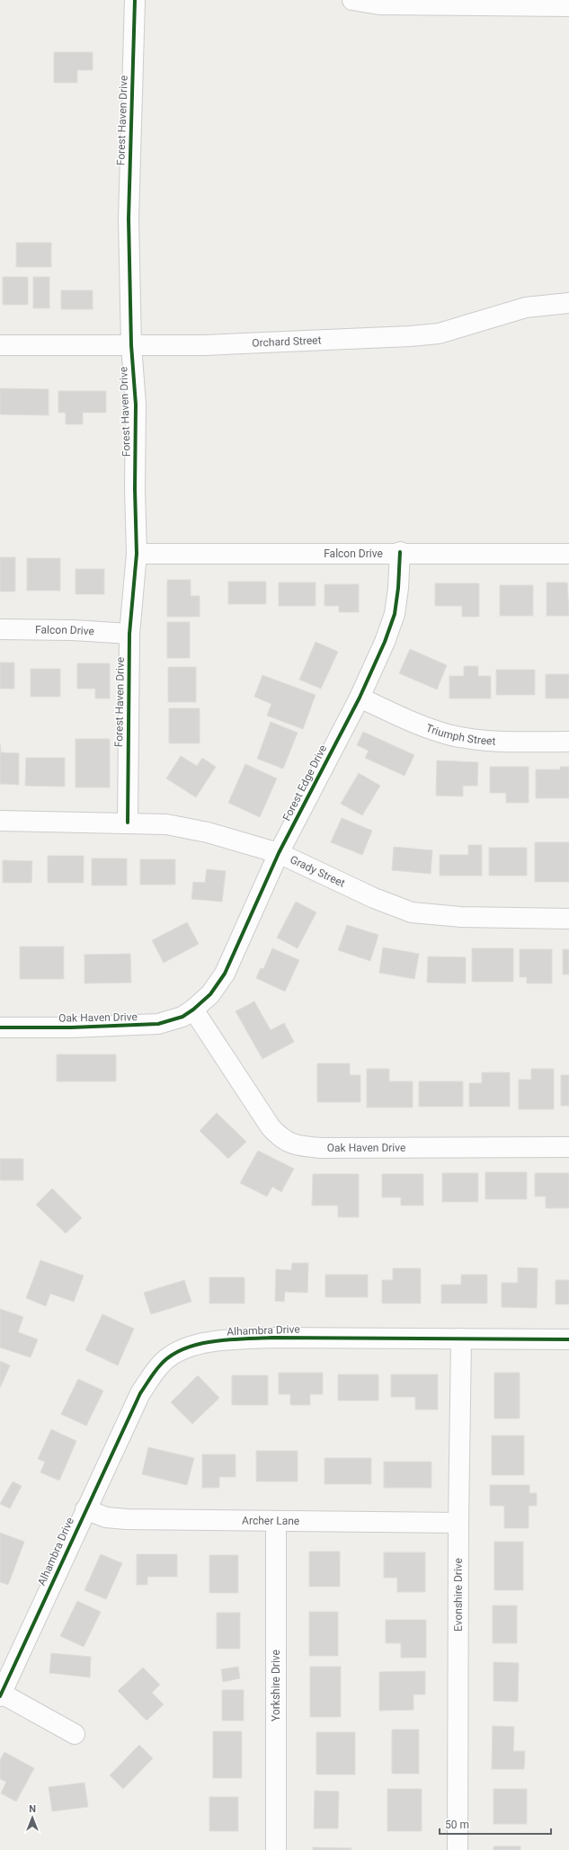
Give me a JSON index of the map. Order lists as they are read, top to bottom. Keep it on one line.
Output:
{"streets":{"street":["Forest Haven Drive","Orchard Street","Falcon Drive","Triumph Street","Forest Edge Drive","Grady Street","Oak Haven Drive","Alhambra Drive","Archer Lane","Evonshire Drive","Yorkshire Drive"]},"crossings":[["Forest Haven Drive","Orchard Street"],["Forest Haven Drive","Falcon Drive"],["Forest Haven Drive","Grady Street"],["Falcon Drive","Forest Edge Drive"],["Triumph Street","Forest Edge Drive"],["Forest Edge Drive","Grady Street"],["Forest Edge Drive","Oak Haven Drive"],["Alhambra Drive","Archer Lane"],["Alhambra Drive","Evonshire Drive"],["Archer Lane","Evonshire Drive"],["Archer Lane","Yorkshire Drive"]],"scale_bar":"50 m","north":"top"}
